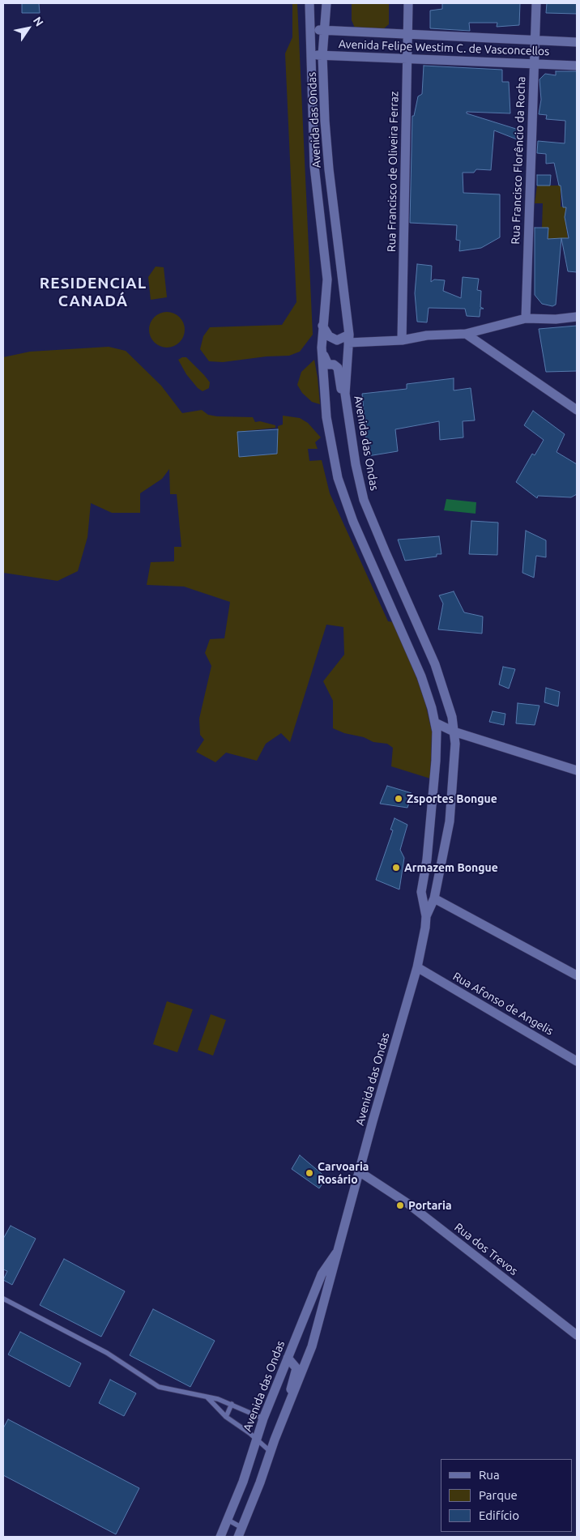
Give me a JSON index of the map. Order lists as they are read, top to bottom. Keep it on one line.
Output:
{"streets":{"street":["Avenida Felipe Westim C. de Vasconcellos","Avenida das Ondas","Rua Francisco Florêncio da Rocha","Rua Francisco de Oliveira Ferraz","Rua Afonso de Angelis","Rua dos Trevos"]},"crossings":[["Avenida Felipe Westim C. de Vasconcellos","Avenida das Ondas"],["Avenida Felipe Westim C. de Vasconcellos","Rua Francisco Florêncio da Rocha"],["Avenida Felipe Westim C. de Vasconcellos","Rua Francisco de Oliveira Ferraz"],["Avenida das Ondas","Rua Afonso de Angelis"],["Avenida das Ondas","Rua dos Trevos"]],"districts":["RESIDENCIAL CANADÁ"],"places":["Zsportes Bongue","Armazem Bongue","Carvoaria Rosário","Portaria"],"legend":["Rua","Parque","Edifício"],"north":"top right"}
